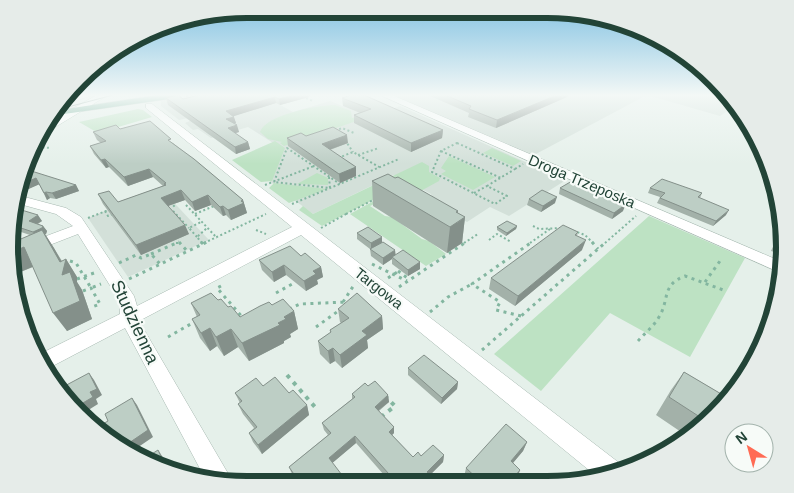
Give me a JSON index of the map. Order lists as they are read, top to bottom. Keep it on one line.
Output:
{"streets":{"street":["Droga Trzeposka","Targowa","Studzienna"]},"north":"top left"}
